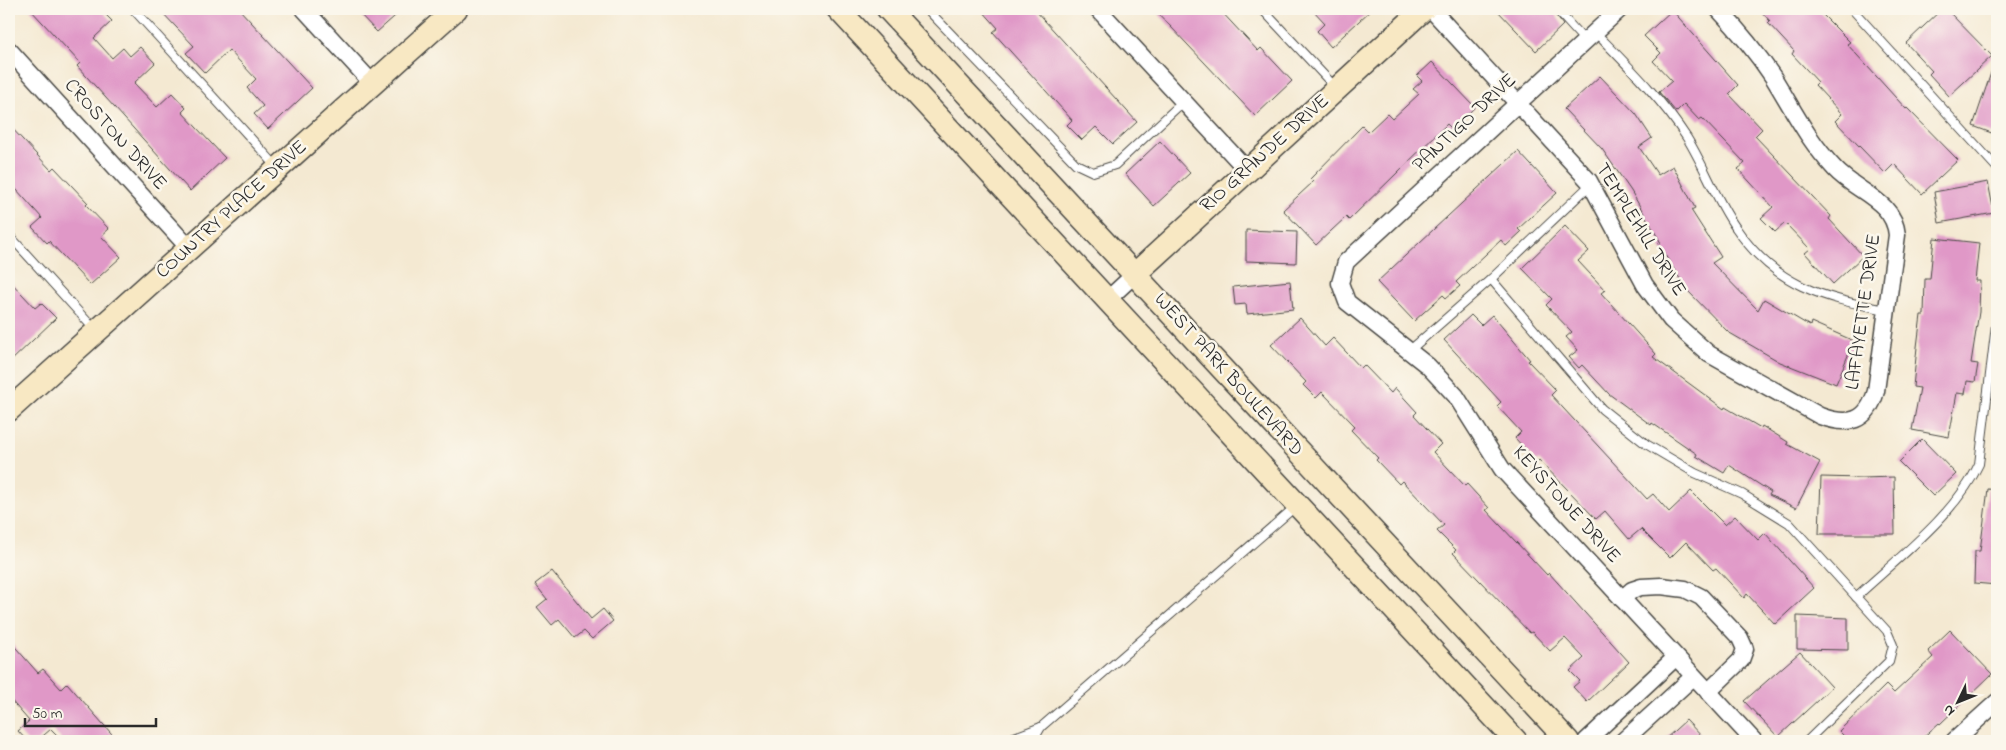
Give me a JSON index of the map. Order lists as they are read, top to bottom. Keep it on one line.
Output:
{"streets":{"main road":["RIO GRANDE DRIVE","COUNTRY PLACE DRIVE","WEST PARK BOULEVARD"],"street":["PANTIGO DRIVE","CROSTON DRIVE","TEMPLEHILL DRIVE","LAFAYETTE DRIVE","KEYSTONE DRIVE"]},"crossings":[["PANTIGO DRIVE","TEMPLEHILL DRIVE"],["PANTIGO DRIVE","KEYSTONE DRIVE"],["CROSTON DRIVE","COUNTRY PLACE DRIVE"],["RIO GRANDE DRIVE","WEST PARK BOULEVARD"],["TEMPLEHILL DRIVE","LAFAYETTE DRIVE"]],"scale_bar":"50 m","north":"bottom left"}
